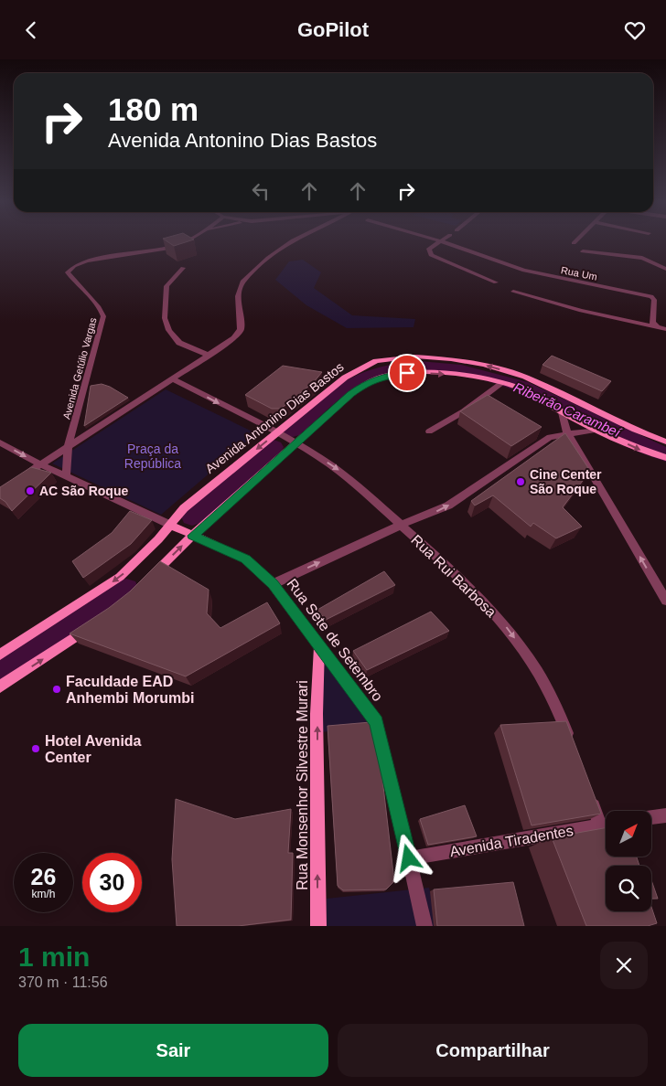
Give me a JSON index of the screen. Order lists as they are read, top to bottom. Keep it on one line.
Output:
{"streets":{"main road":["Avenida Antonino Dias Bastos","Rua Sete de Setembro","Rua Monsenhor Silvestre Murari"],"street":["Rua Um","Avenida Getúlio Vargas","Rua Rui Barbosa","Avenida Tiradentes"]},"crossings":[["Avenida Antonino Dias Bastos","Rua Rui Barbosa"],["Rua Sete de Setembro","Rua Monsenhor Silvestre Murari"],["Rua Sete de Setembro","Avenida Tiradentes"]],"one_way":["Rua Rui Barbosa","Rua Monsenhor Silvestre Murari"],"water":["Ribeirão Carambeí"],"parks":["Praça da República"],"places":["Cine Center São Roque","AC São Roque","Faculdade EAD Anhembi Morumbi","Hotel Avenida Center"],"north":"top right","page":{"header":"GoPilot","turn":["180 m","Avenida Antonino Dias Bastos"],"speed":"26 km/h","limit":"30","heading":["1 min","370 m · 11:56"],"buttons":["Sair","Compartilhar"]}}
